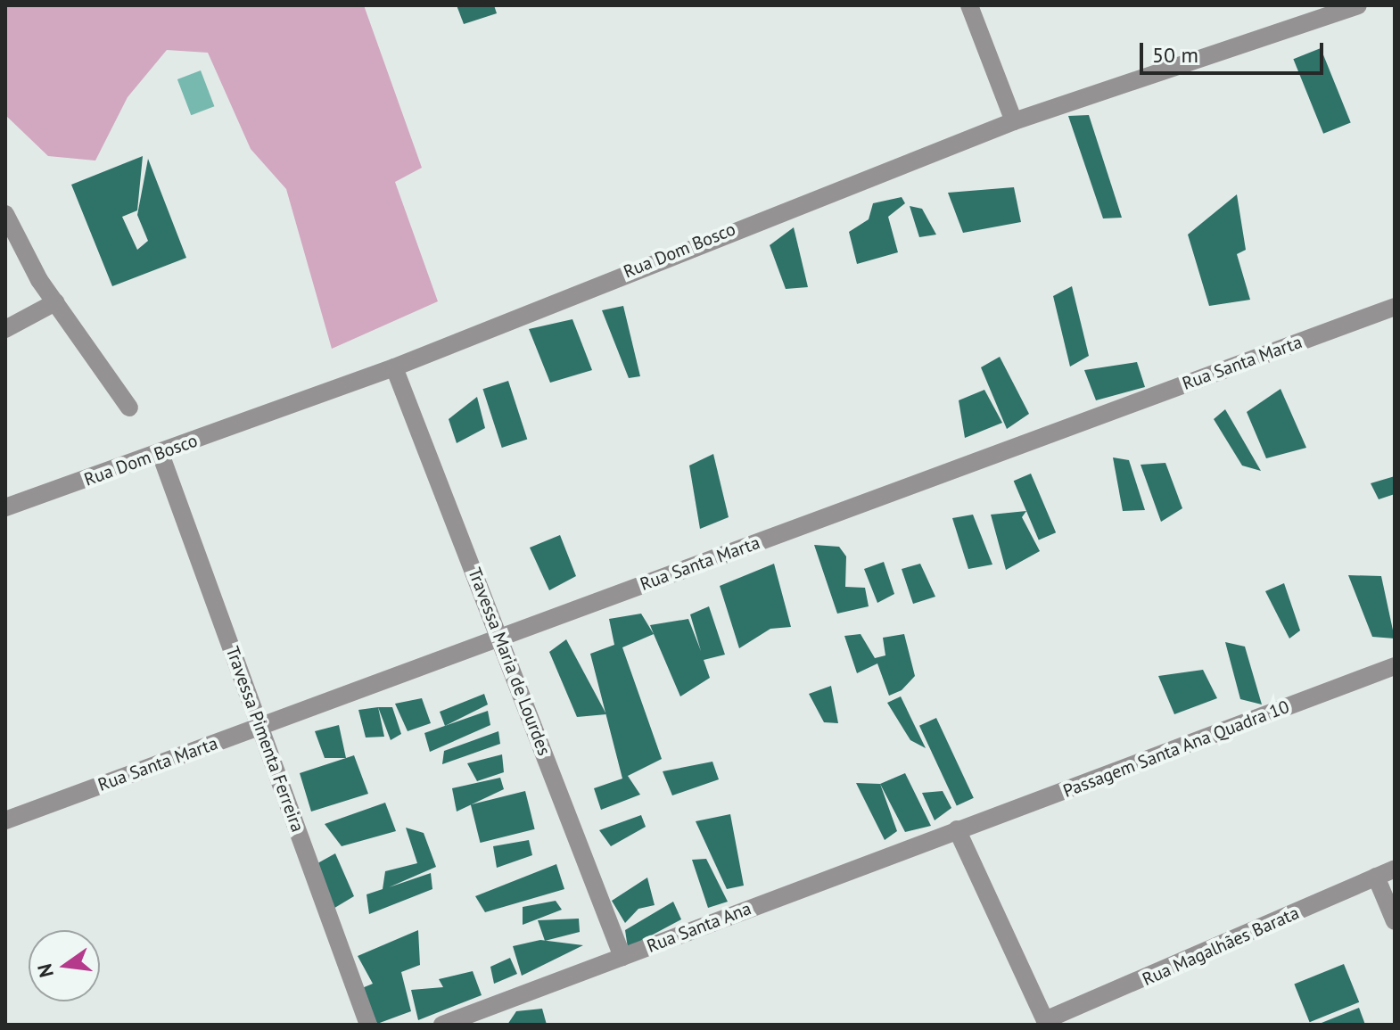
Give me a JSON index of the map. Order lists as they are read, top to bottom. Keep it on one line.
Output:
{"streets":{"street":["Rua Dom Bosco","Rua Santa Marta","Travessa Maria de Lourdes","Travessa Pimenta Ferreira","Passagem Santa Ana Quadra 10","Rua Santa Ana","Rua Magalhães Barata"]},"crossings":[["Rua Dom Bosco","Travessa Maria de Lourdes"],["Rua Dom Bosco","Travessa Pimenta Ferreira"],["Rua Santa Marta","Travessa Maria de Lourdes"],["Rua Santa Marta","Travessa Pimenta Ferreira"],["Travessa Maria de Lourdes","Rua Santa Ana"],["Passagem Santa Ana Quadra 10","Rua Santa Ana"]],"scale_bar":"50 m","north":"left"}
